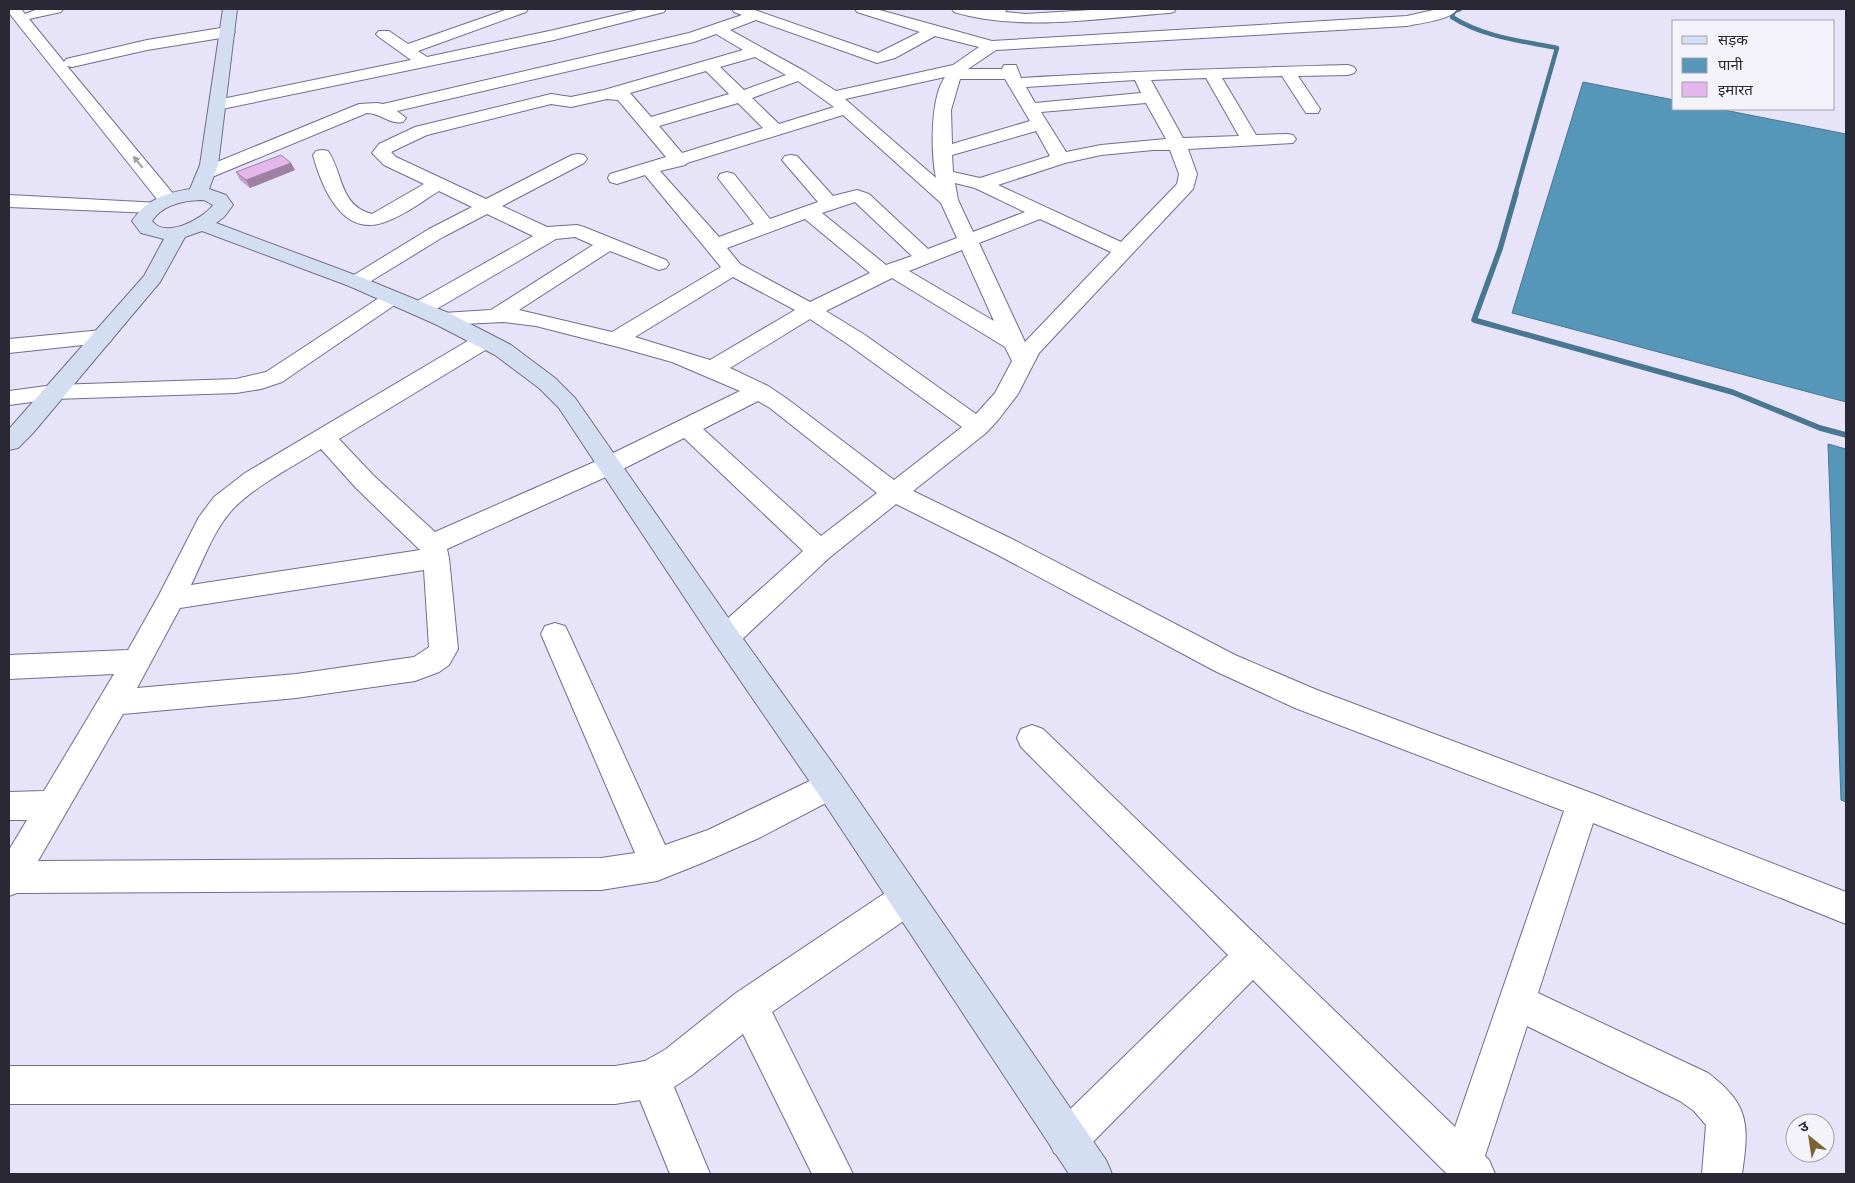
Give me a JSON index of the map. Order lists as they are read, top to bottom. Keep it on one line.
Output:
{"legend":["सड़क","पानी","इमारत"],"north":"top left"}
